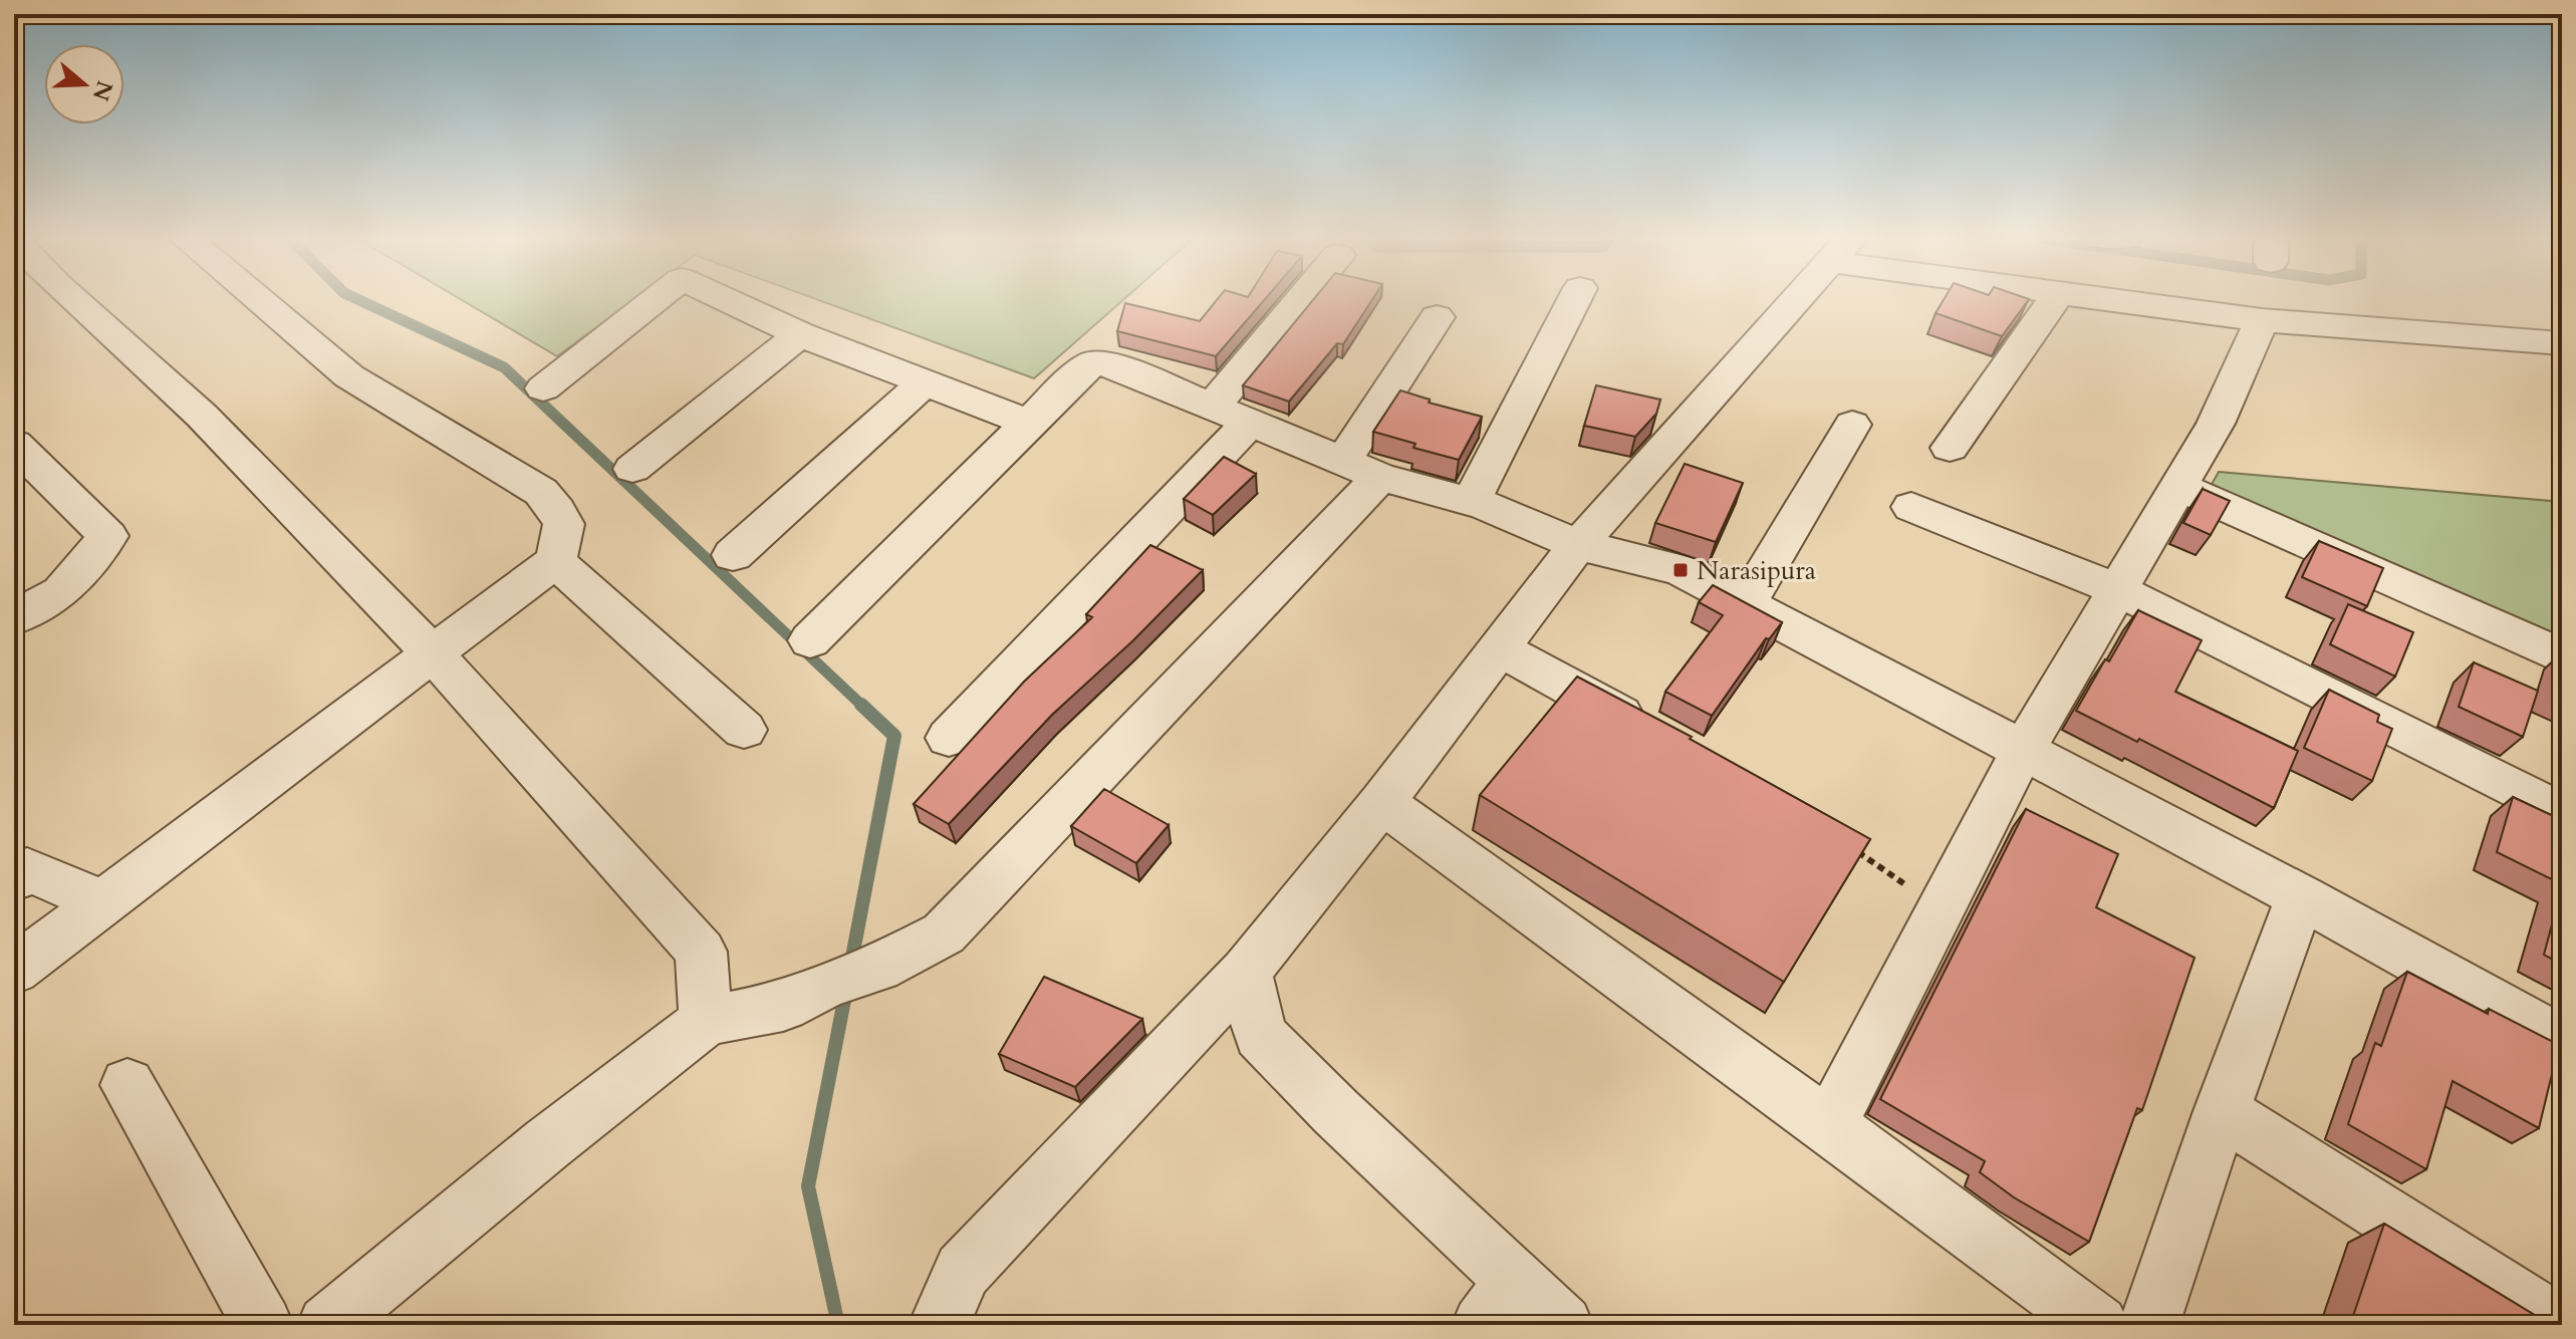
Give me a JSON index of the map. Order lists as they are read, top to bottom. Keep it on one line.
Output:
{"places":{"transit":["Narasipura"]},"north":"right"}
